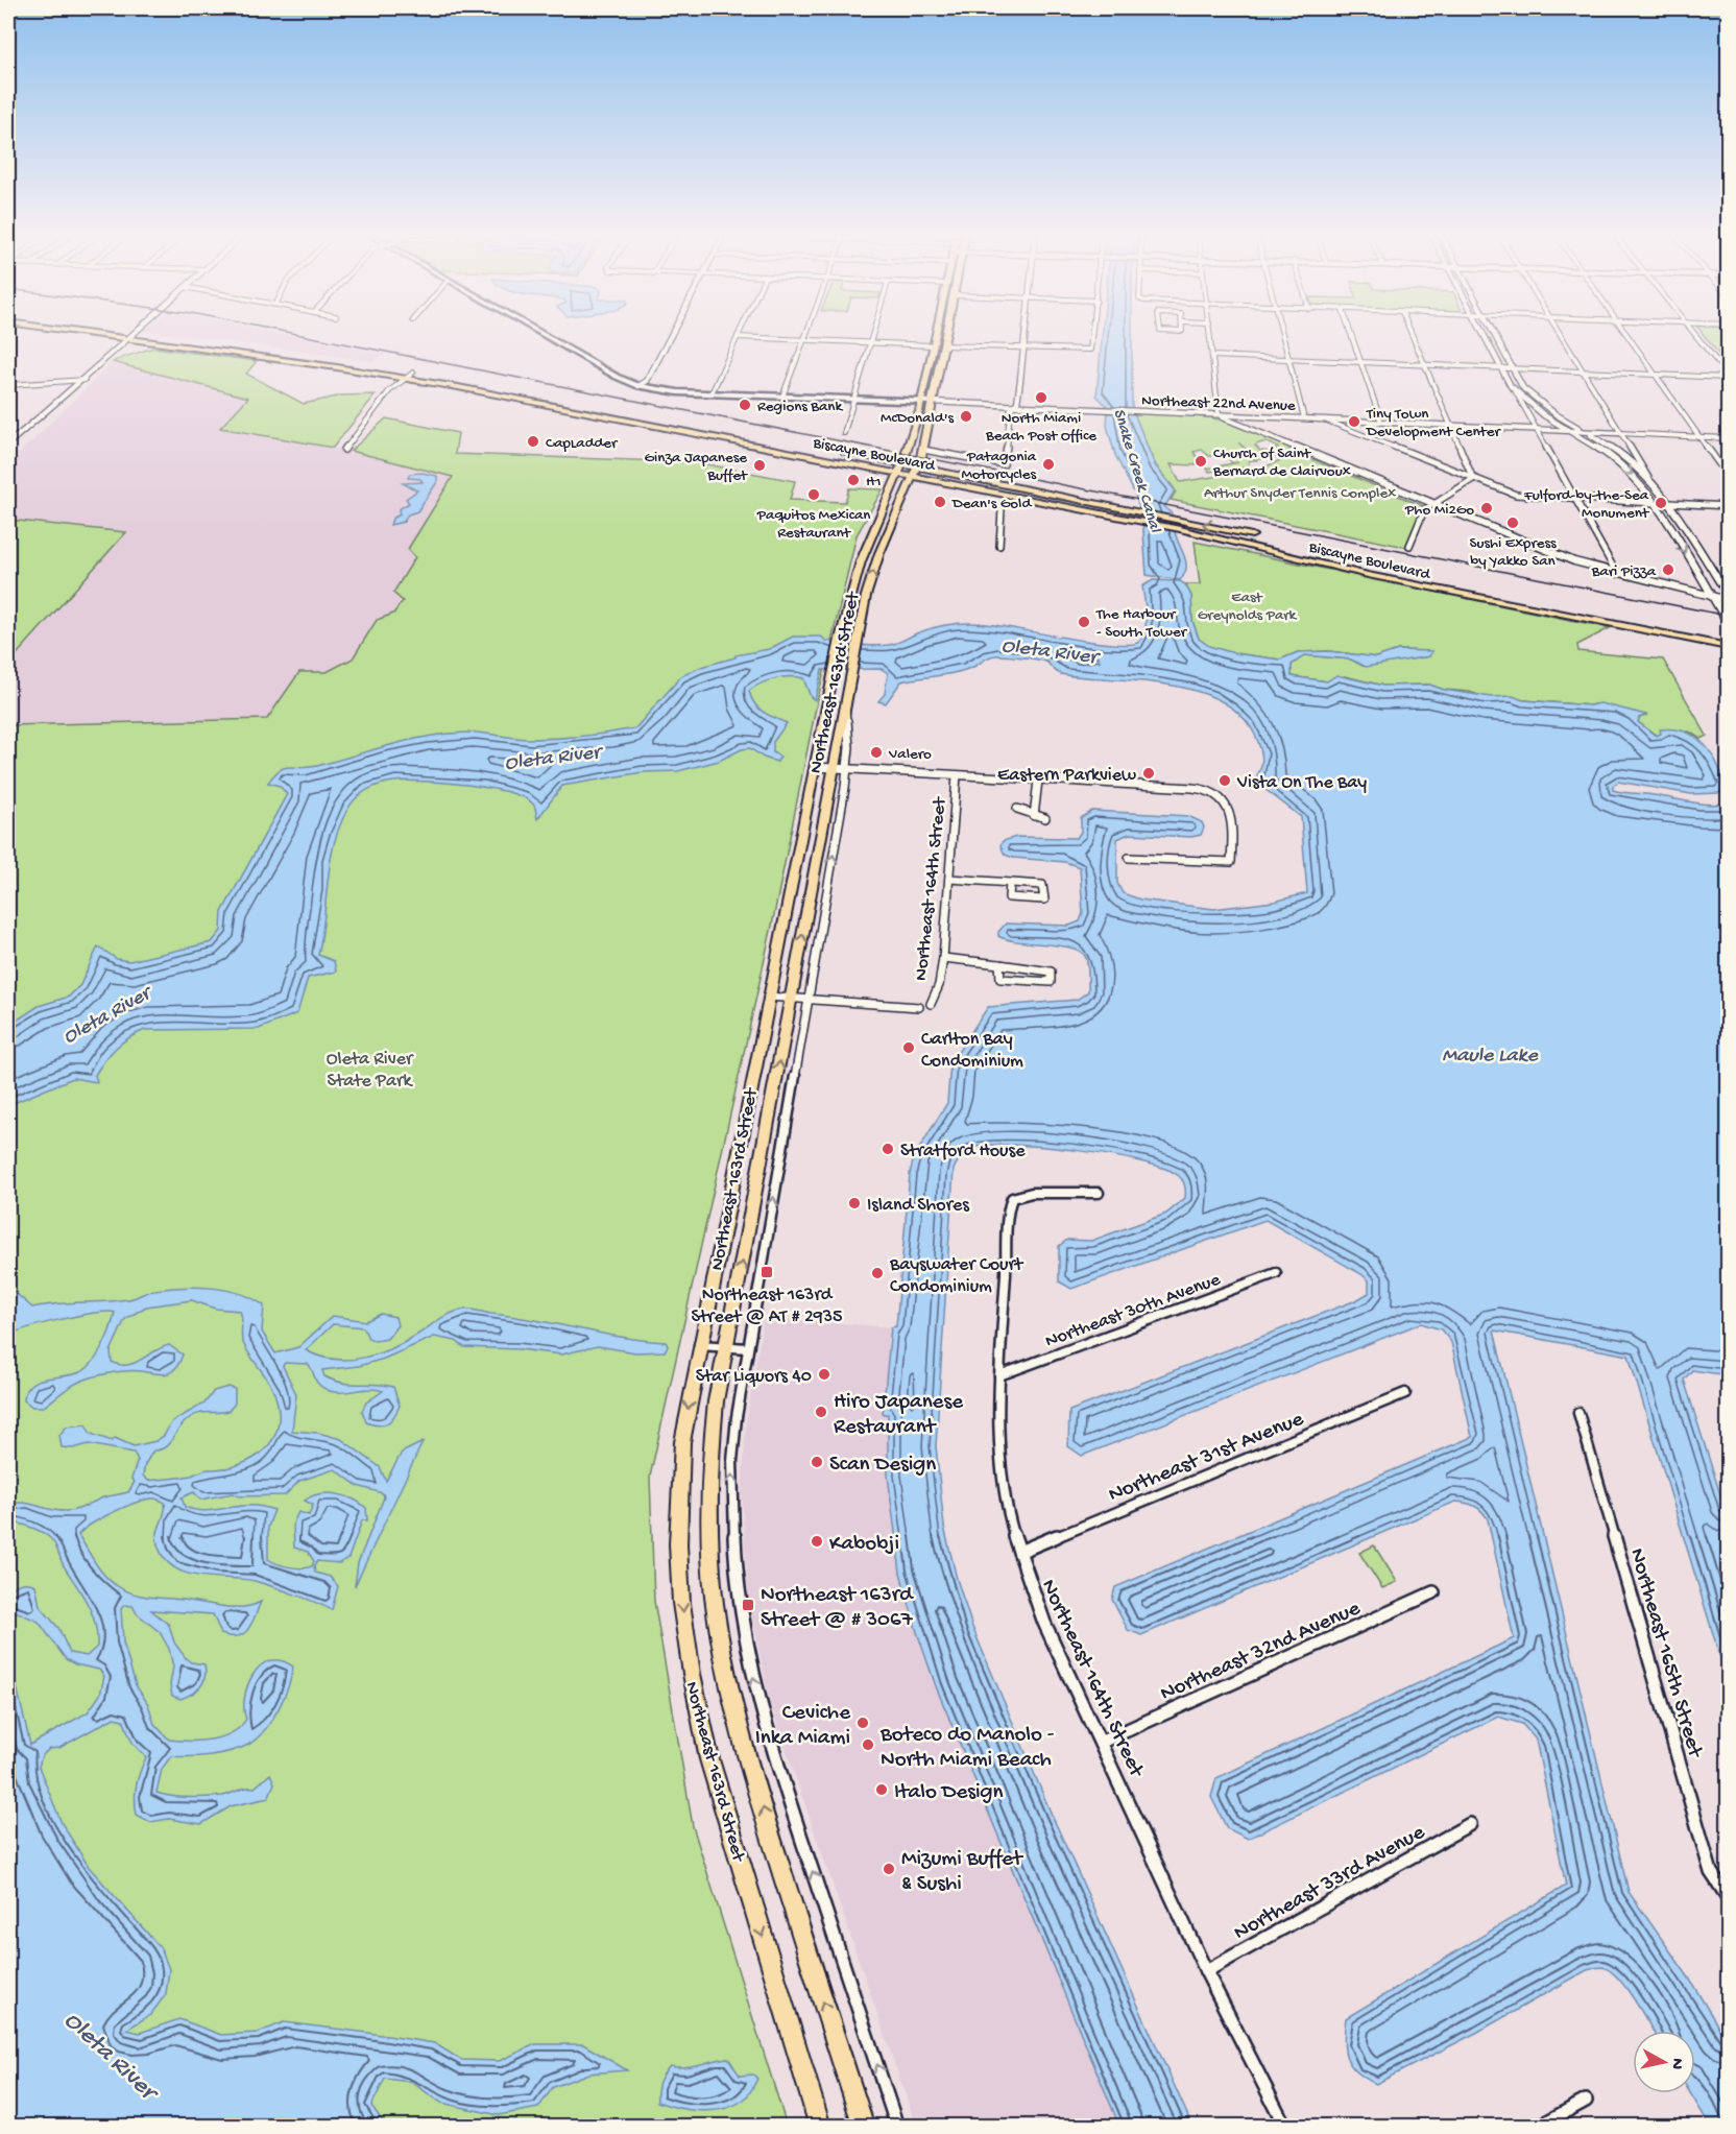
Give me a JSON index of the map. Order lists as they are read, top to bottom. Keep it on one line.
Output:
{"streets":{"main road":["Northeast 22nd Avenue","Biscayne Boulevard","Northeast 163rd Street"],"street":["Northeast 164th Street","Northeast 30th Avenue","Northeast 31st Avenue","Northeast 32nd Avenue","Northeast 165th Street","Northeast 33rd Avenue"]},"crossings":[["Northeast 22nd Avenue","Northeast 163rd Street"],["Biscayne Boulevard","Northeast 163rd Street"],["Northeast 164th Street","Northeast 30th Avenue"],["Northeast 164th Street","Northeast 31st Avenue"],["Northeast 164th Street","Northeast 32nd Avenue"],["Northeast 164th Street","Northeast 33rd Avenue"]],"water":["Snake Creek Canal","Oleta River","Maule Lake"],"parks":["Arthur Snyder Tennis Complex","East Greynolds Park","Oleta River State Park"],"places":{"other":["North Miami Beach Post Office","Regions Bank","McDonald's","Tiny Town Development Center","CapLadder","Church of Saint Bernard de Clairvoux","Patagonia Motorcycles","Ginza Japanese Buffet","H1","Paquitos Mexican Restaurant","Dean's Gold","Fulford-by-the-Sea Monument","Pho Mi2Go","Sushi Express by Yakko San","Bari Pizza","The Harbour - South Tower","Valero","Eastern Parkview","Vista On The Bay","Carlton Bay Condominium","Stratford House","Island Shores","Bayswater Court Condominium","Star Liquors 40","Hiro Japanese Restaurant","Scan Design","Kabobji","Ceviche Inka Miami","Boteco do Manolo - North Miami Beach","Italo Design","Mizumi Buffet & Sushi"],"transit":["Northeast 163rd Street @ AT # 2935","Northeast 163rd Street @ # 3067"]},"north":"right"}
